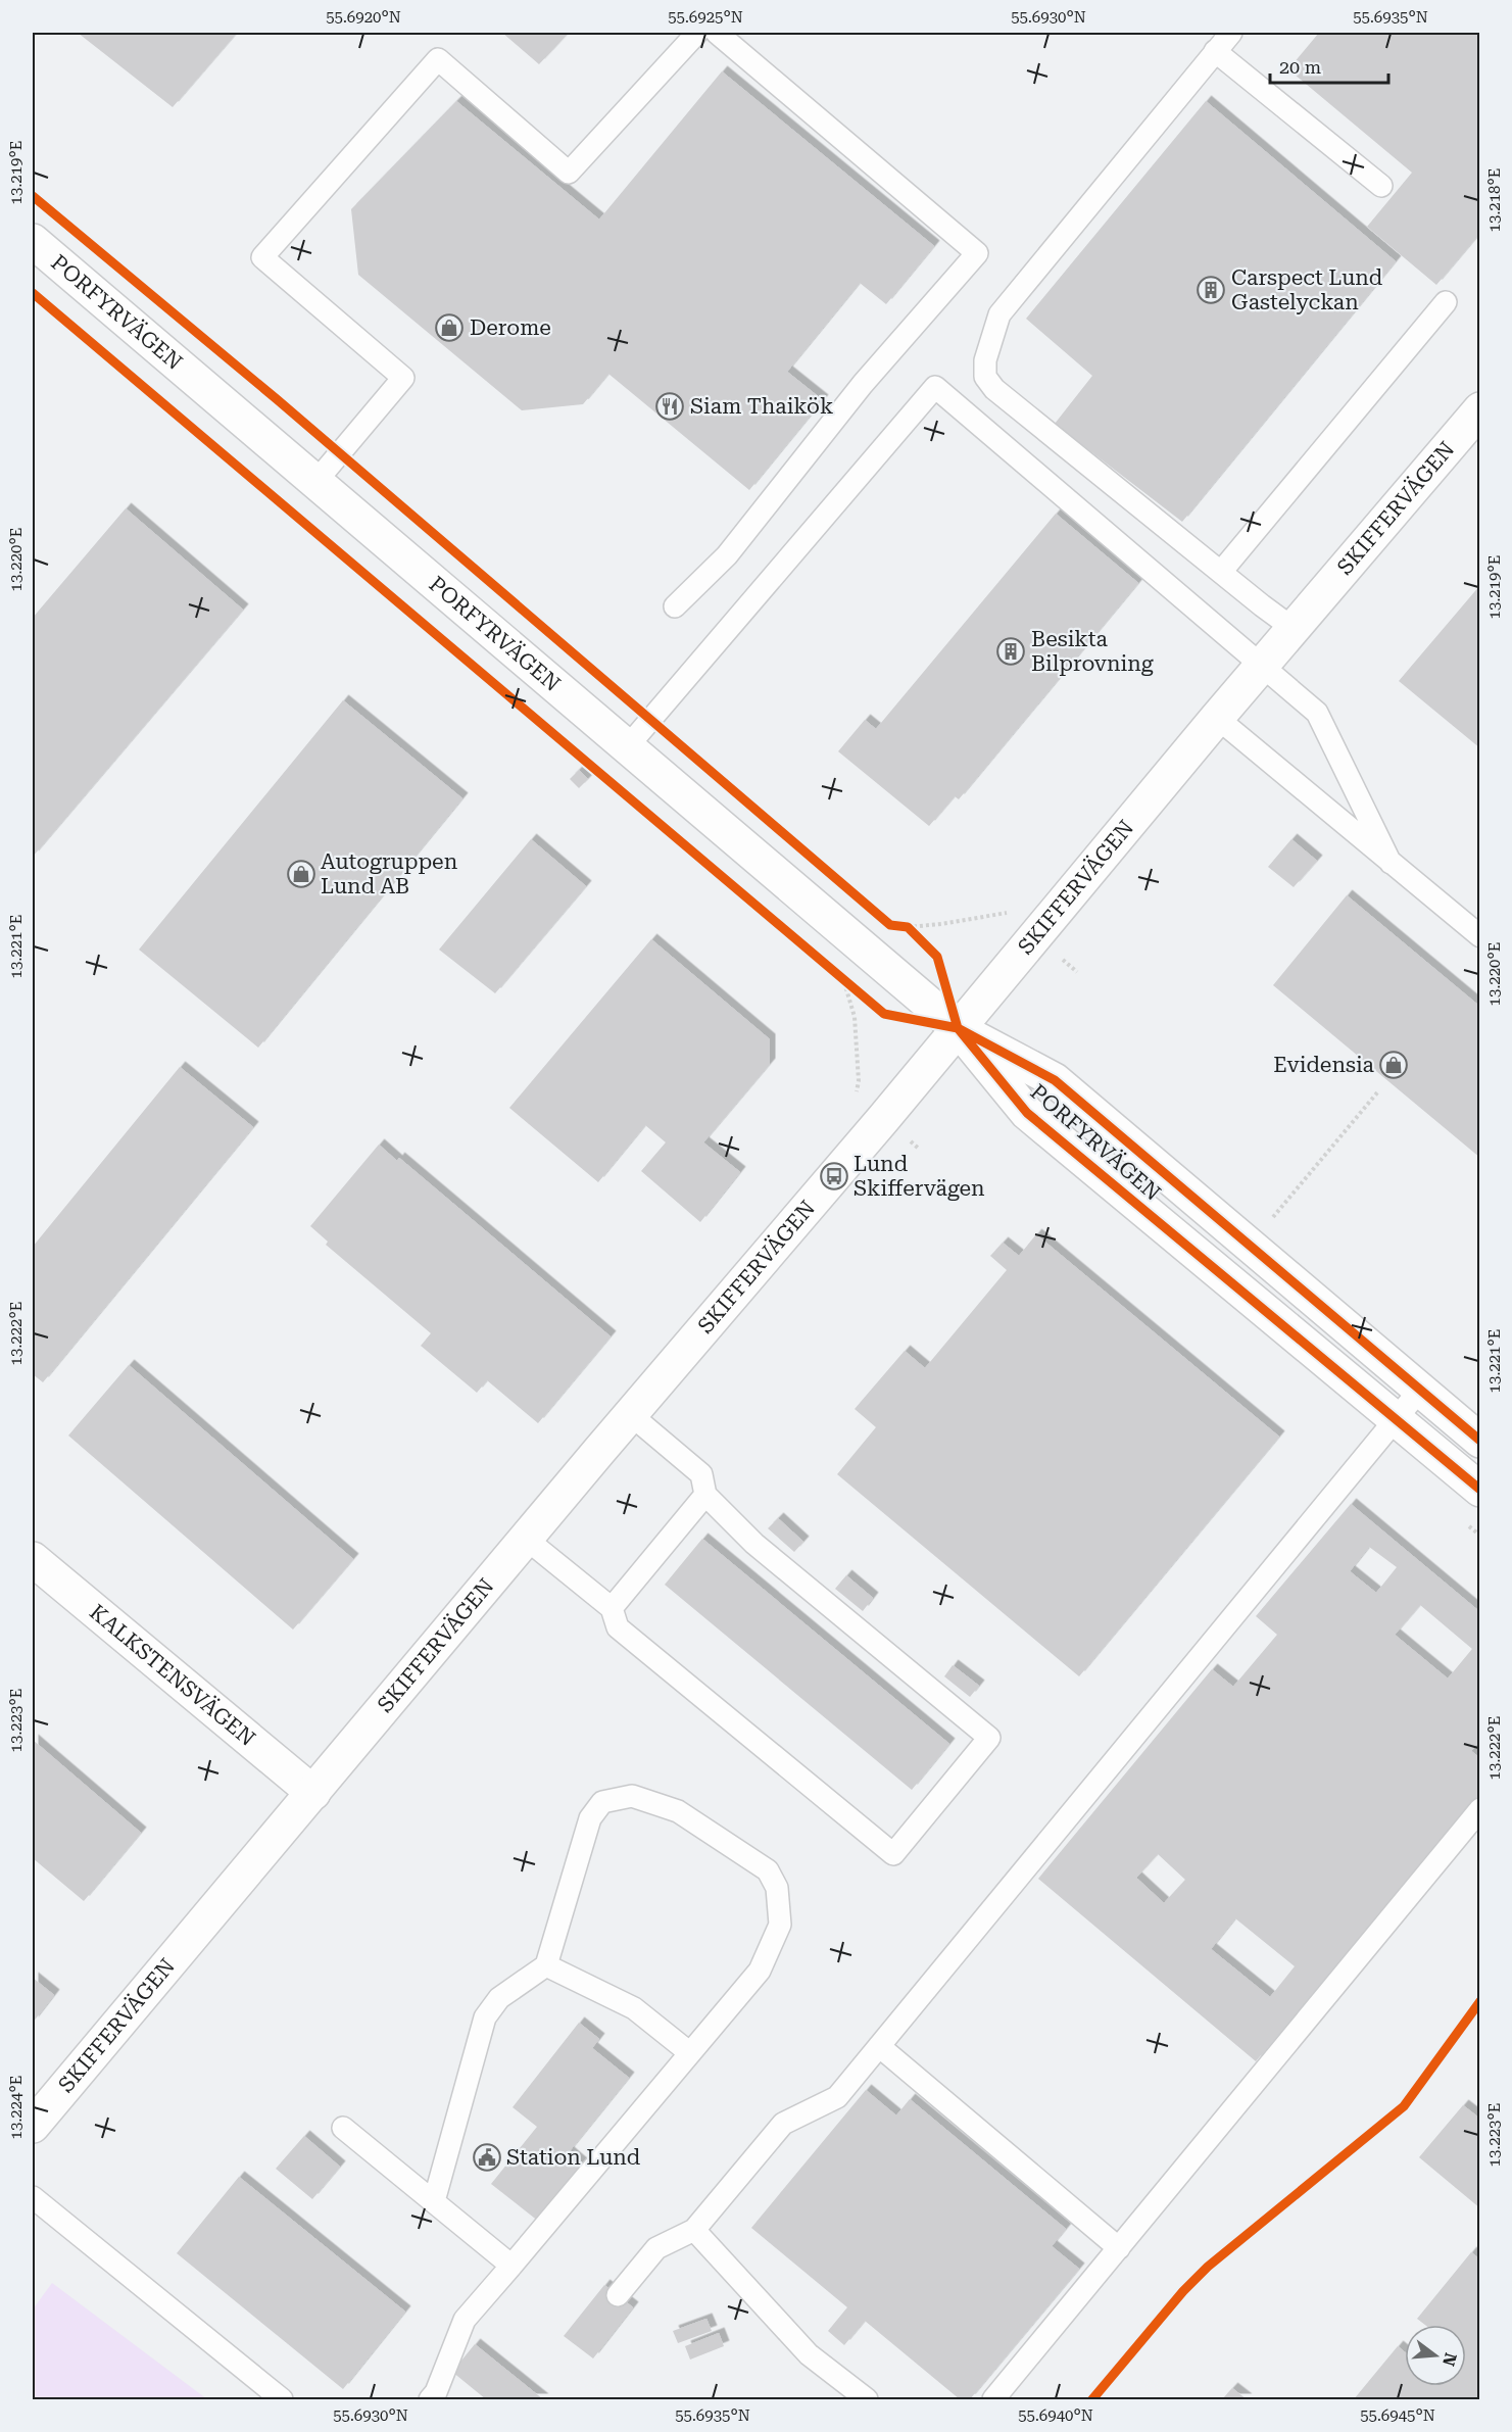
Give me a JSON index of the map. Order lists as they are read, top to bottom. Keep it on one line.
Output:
{"streets":{"street":["PORFYRVÄGEN","SKIFFERVÄGEN","KALKSTENSVÄGEN"]},"crossings":[["PORFYRVÄGEN","SKIFFERVÄGEN"],["SKIFFERVÄGEN","KALKSTENSVÄGEN"]],"places":{"building":["Carspect Lund Gastelyckan","Besikta Bilprovning"],"shop":["Derome","Autogruppen Lund AB","Evidensia"],"restaurant":["Siam Thaikök"],"bus stop":["Lund Skiffervägen"],"public building":["Station Lund"]},"scale_bar":"20 m","north":"right","coordinates":["55.6920°N","55.6925°N","55.6930°N","55.6935°N","13.219°E","13.218°E","13.220°E","13.221°E","13.222°E","13.223°E","13.224°E","55.6940°N","55.6945°N"]}
